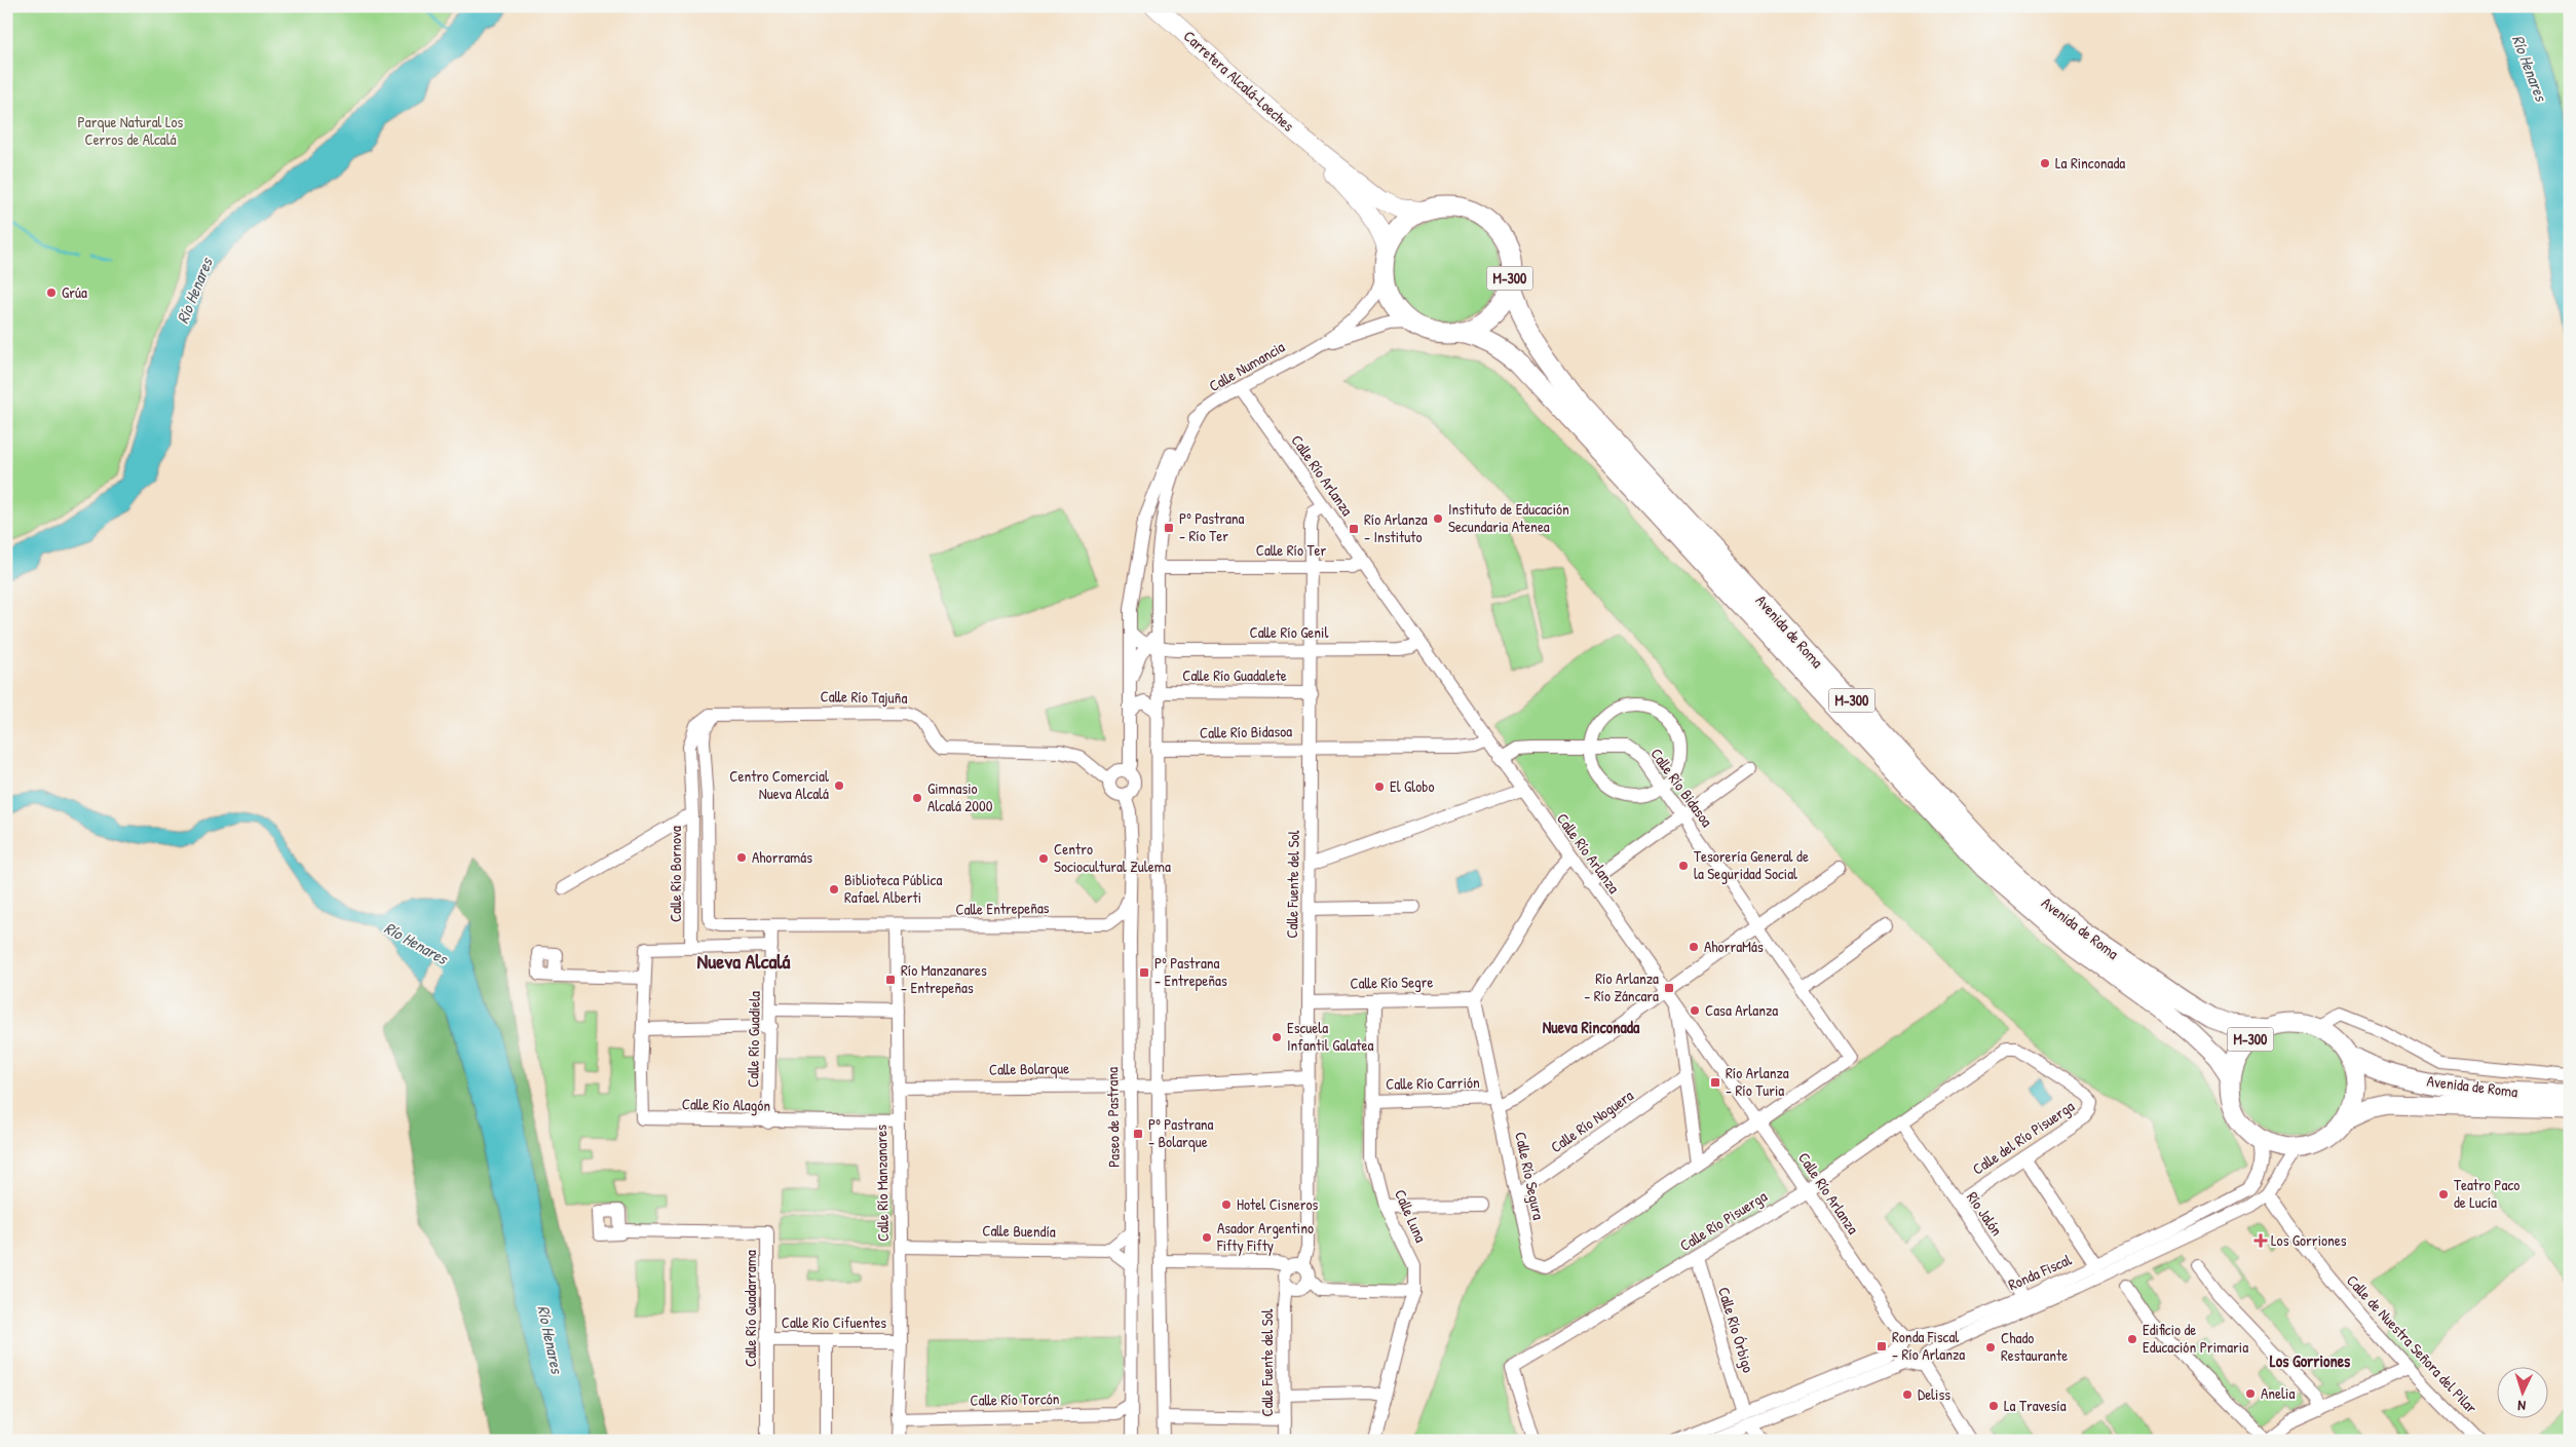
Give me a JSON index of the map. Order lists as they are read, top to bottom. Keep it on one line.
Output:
{"streets":{"main road":["Carretera Alcalá-Loeches","M-300","Avenida de Roma"],"street":["Calle Numancia","Calle Río Arlanza","Calle Río Ter","Calle Río Genil","Calle Río Guadalete","Calle Río Tajuña","Calle Río Bidasoa","Calle Río Bornova","Calle Fuente del Sol","Calle Entrepeñas","Calle Río Segre","Calle Río Guadiela","Calle Bolarque","Calle Río Carrión","Calle Río Alagón","Paseo de Pastrana","Calle Río Noguera","Calle del Río Pisuerga","Calle Río Segura","Calle Río Manzanares","Río Jalón","Calle Luna","Calle Río Pisuerga","Calle Buendía","Ronda Fiscal","Calle Río Guadarrama","Calle Río Cifuentes","Calle Río Órbigo","Calle de Nuestra Señora del Pilar","Calle Río Torcón"]},"crossings":[["Carretera Alcalá-Loeches","M-300"],["Carretera Alcalá-Loeches","Calle Numancia"],["Carretera Alcalá-Loeches","Avenida de Roma"],["M-300","Calle Numancia"],["M-300","Avenida de Roma"],["M-300","Ronda Fiscal"],["Calle Numancia","Calle Río Arlanza"],["Calle Numancia","Avenida de Roma"],["Calle Río Arlanza","Calle Río Ter"],["Calle Río Arlanza","Calle Río Genil"],["Calle Río Arlanza","Calle Río Bidasoa"],["Calle Río Arlanza","Calle Fuente del Sol"],["Calle Río Arlanza","Calle Río Segura"],["Calle Río Arlanza","Calle Río Pisuerga"],["Calle Río Arlanza","Ronda Fiscal"],["Calle Río Ter","Calle Fuente del Sol"],["Avenida de Roma","Ronda Fiscal"],["Calle Río Genil","Calle Fuente del Sol"],["Calle Río Guadalete","Calle Fuente del Sol"],["Calle Río Tajuña","Calle Río Bornova"],["Calle Río Tajuña","Paseo de Pastrana"],["Calle Río Bidasoa","Calle Fuente del Sol"],["Calle Río Bidasoa","Calle Río Segura"],["Calle Río Bornova","Calle Entrepeñas"],["Calle Fuente del Sol","Calle Río Segre"],["Calle Fuente del Sol","Calle Bolarque"],["Calle Entrepeñas","Calle Río Guadiela"],["Calle Entrepeñas","Calle Río Manzanares"],["Calle Río Segre","Calle Río Segura"],["Calle Río Segre","Calle Luna"],["Calle Río Guadiela","Calle Río Alagón"],["Calle Bolarque","Paseo de Pastrana"],["Calle Bolarque","Calle Río Manzanares"],["Calle Río Carrión","Calle Río Segura"],["Calle Río Carrión","Calle Luna"],["Calle Río Alagón","Calle Río Manzanares"],["Paseo de Pastrana","Calle Río Torcón"],["Calle Río Noguera","Calle Río Segura"],["Calle del Río Pisuerga","Río Jalón"],["Calle del Río Pisuerga","Calle Río Pisuerga"],["Calle Río Manzanares","Calle Buendía"],["Calle Río Manzanares","Calle Río Cifuentes"],["Calle Río Manzanares","Calle Río Torcón"],["Río Jalón","Calle Río Pisuerga"],["Río Jalón","Ronda Fiscal"],["Calle Río Pisuerga","Calle Río Órbigo"],["Ronda Fiscal","Calle Río Órbigo"],["Ronda Fiscal","Calle de Nuestra Señora del Pilar"],["Calle Río Guadarrama","Calle Río Cifuentes"]],"districts":["Nueva Alcalá","Nueva Rinconada","Los Gorriones"],"water":["Río Henares"],"parks":["Parque Natural Los Cerros de Alcalá"],"places":{"other":["La Rinconada","Grúa","Instituto de Educación Secundaria Atenea","Centro Comercial Nueva Alcalá","El Globo","Gimnasio Alcalá 2000","Ahorramás","Centro Sociocultural Zulema","Tesorería General de la Seguridad Social","Biblioteca Pública Rafael Alberti","AhorraMás","Casa Arlanza","Escuela Infantil Galatea","Teatro Paco de Lucía","Hotel Cisneros","Asador Argentino Fifty Fifty","Edificio de Educación Primaria","Chado Restaurante","Anelia","Deliss","La Travesía"],"transit":["Pº Pastrana - Río Ter","Río Arlanza - Instituto","Pº Pastrana - Entrepeñas","Río Manzanares - Entrepeñas","Río Arlanza - Río Záncara","Río Arlanza - Río Turia","Pº Pastrana - Bolarque","Ronda Fiscal - Río Arlanza"],"health":["Los Gorriones"]},"north":"bottom"}
